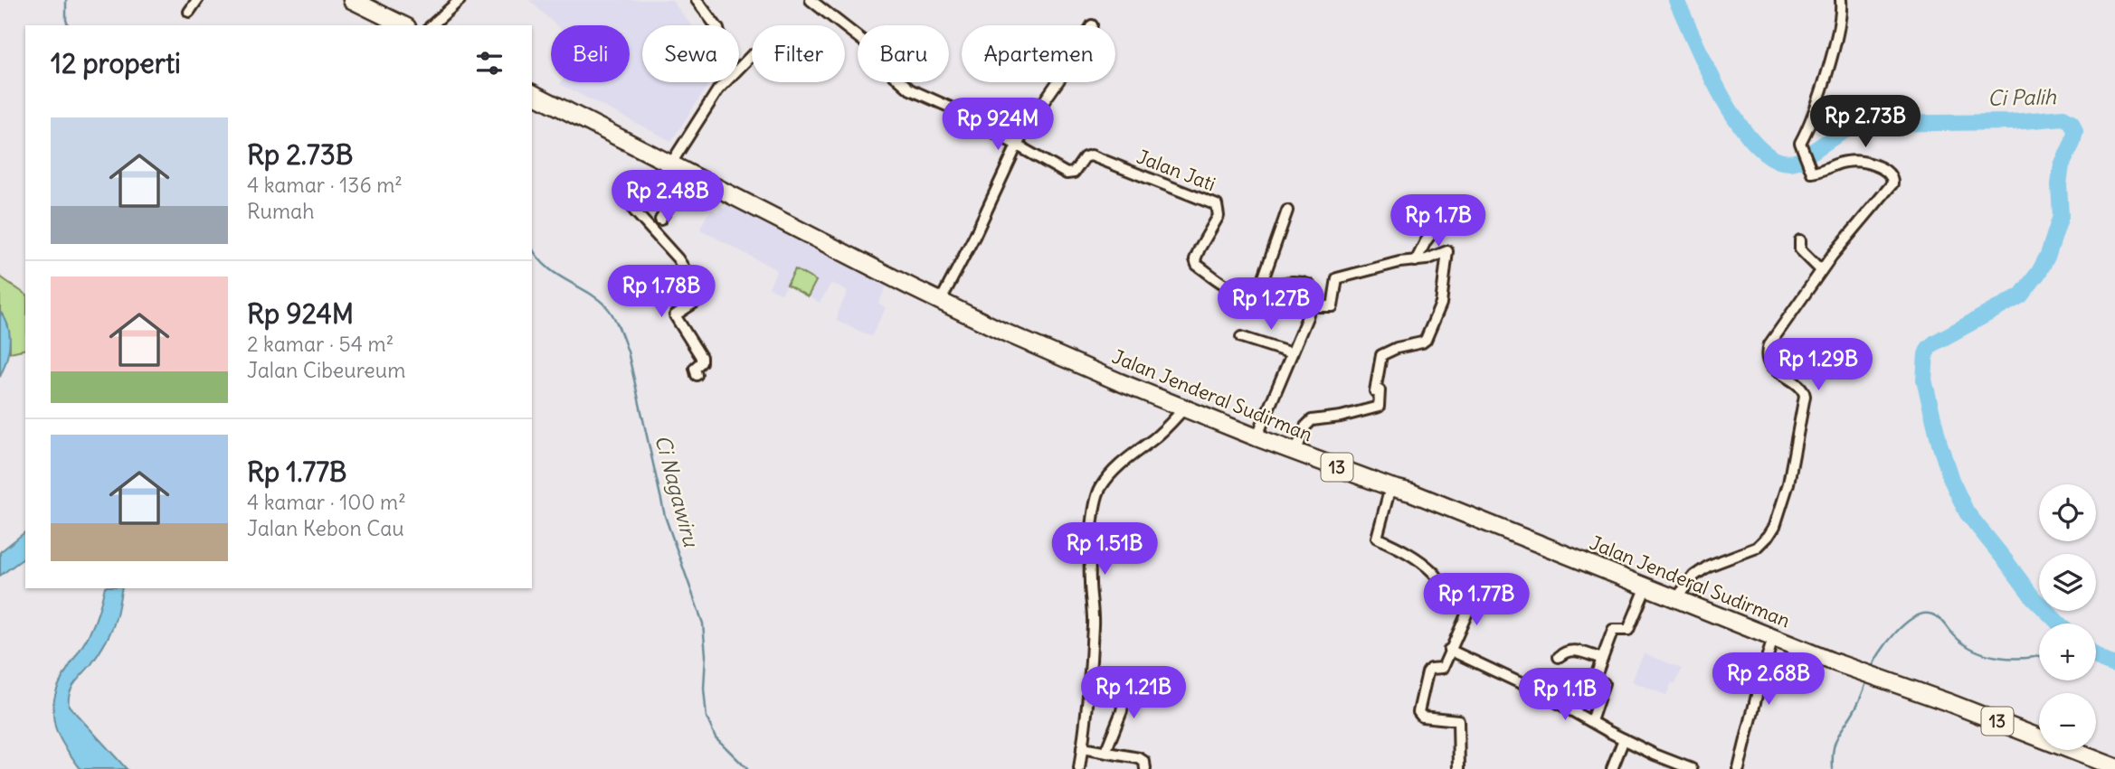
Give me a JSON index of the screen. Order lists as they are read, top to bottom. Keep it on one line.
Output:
{"streets":{"highway":["Jalan Jenderal Sudirman","13"],"street":["Jalan Jati"]},"water":["Ci Palih","Ci Nagawiru"],"page":{"chip":["Beli","Sewa","Filter","Baru","Apartemen"],"heading":"12 properti","price":["Rp 2.73B","Rp 924M","Rp 2.48B","Rp 1.7B","Rp 1.78B","Rp 1.27B","Rp 1.29B","Rp 1.51B","Rp 1.77B","Rp 2.68B","Rp 1.21B","Rp 1.1B"],"list":[{"name":"Rp 2.73B","note":"4 kamar · 136 m² · Rumah"},{"name":"Rp 924M","note":"2 kamar · 54 m² · Jalan Cibeureum"},{"name":"Rp 1.77B","note":"4 kamar · 100 m² · Jalan Kebon Cau"}],"map_buttons":["+","−"]}}
